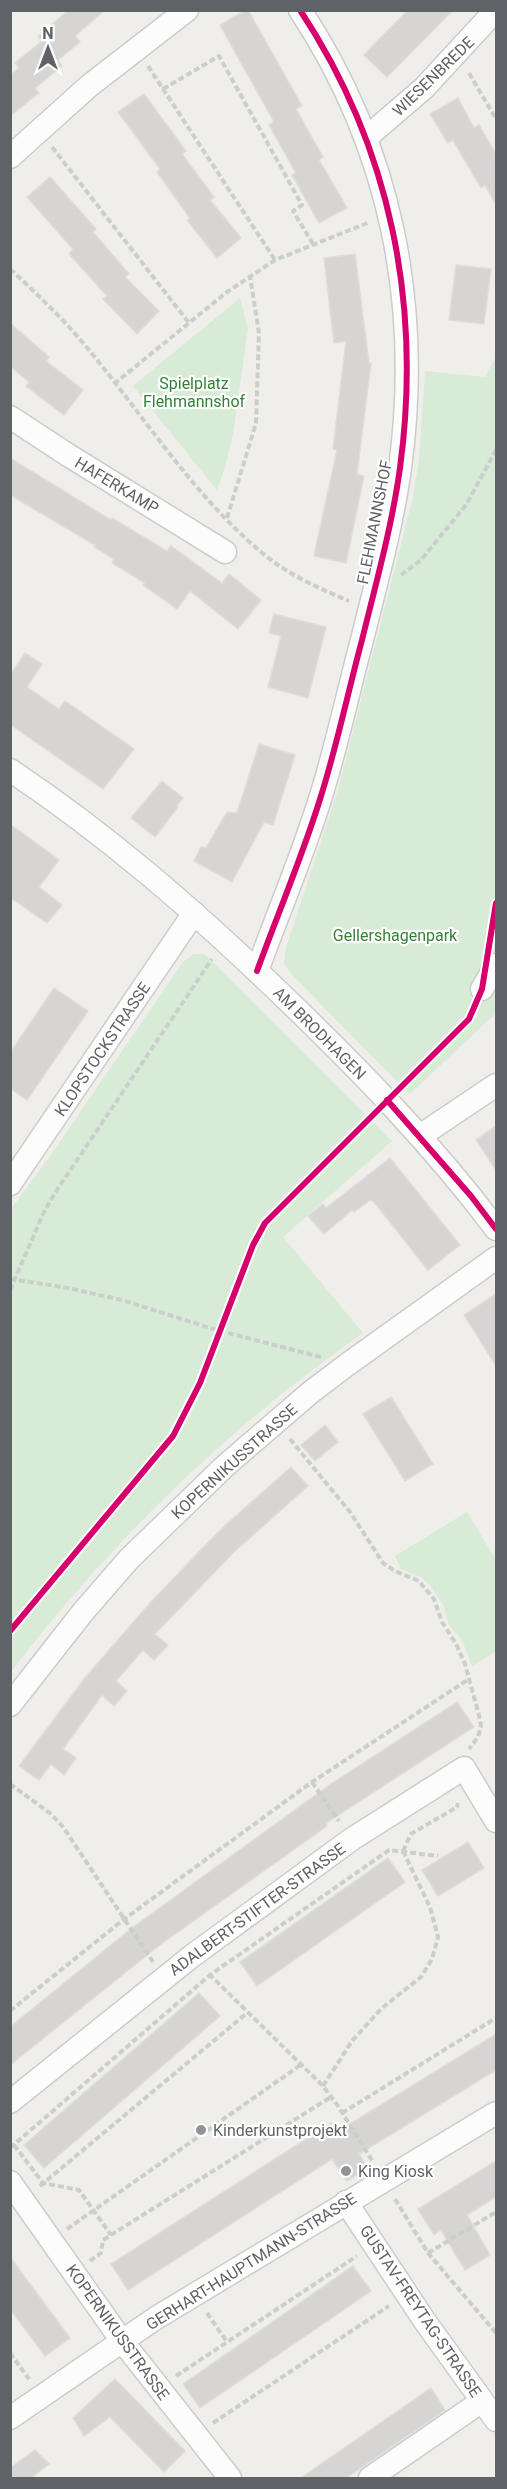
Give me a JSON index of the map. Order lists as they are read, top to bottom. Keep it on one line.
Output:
{"streets":{"street":["WIESENBREDE","HAFERKAMP","FLEHMANNSHOF","AM BRODHAGEN","KLOPSTOCKSTRASSE","KOPERNIKUSSTRASSE","ADALBERT-STIFTER-STRASSE","GERHART-HAUPTMANN-STRASSE","GUSTAV-FREYTAG-STRASSE"]},"crossings":[["WIESENBREDE","FLEHMANNSHOF"],["FLEHMANNSHOF","AM BRODHAGEN"],["AM BRODHAGEN","KLOPSTOCKSTRASSE"],["KOPERNIKUSSTRASSE","GERHART-HAUPTMANN-STRASSE"],["GERHART-HAUPTMANN-STRASSE","GUSTAV-FREYTAG-STRASSE"]],"parks":["Spielplatz Flehmannshof","Gellershagenpark"],"places":["Kinderkunstprojekt","King Kiosk"],"north":"top"}
